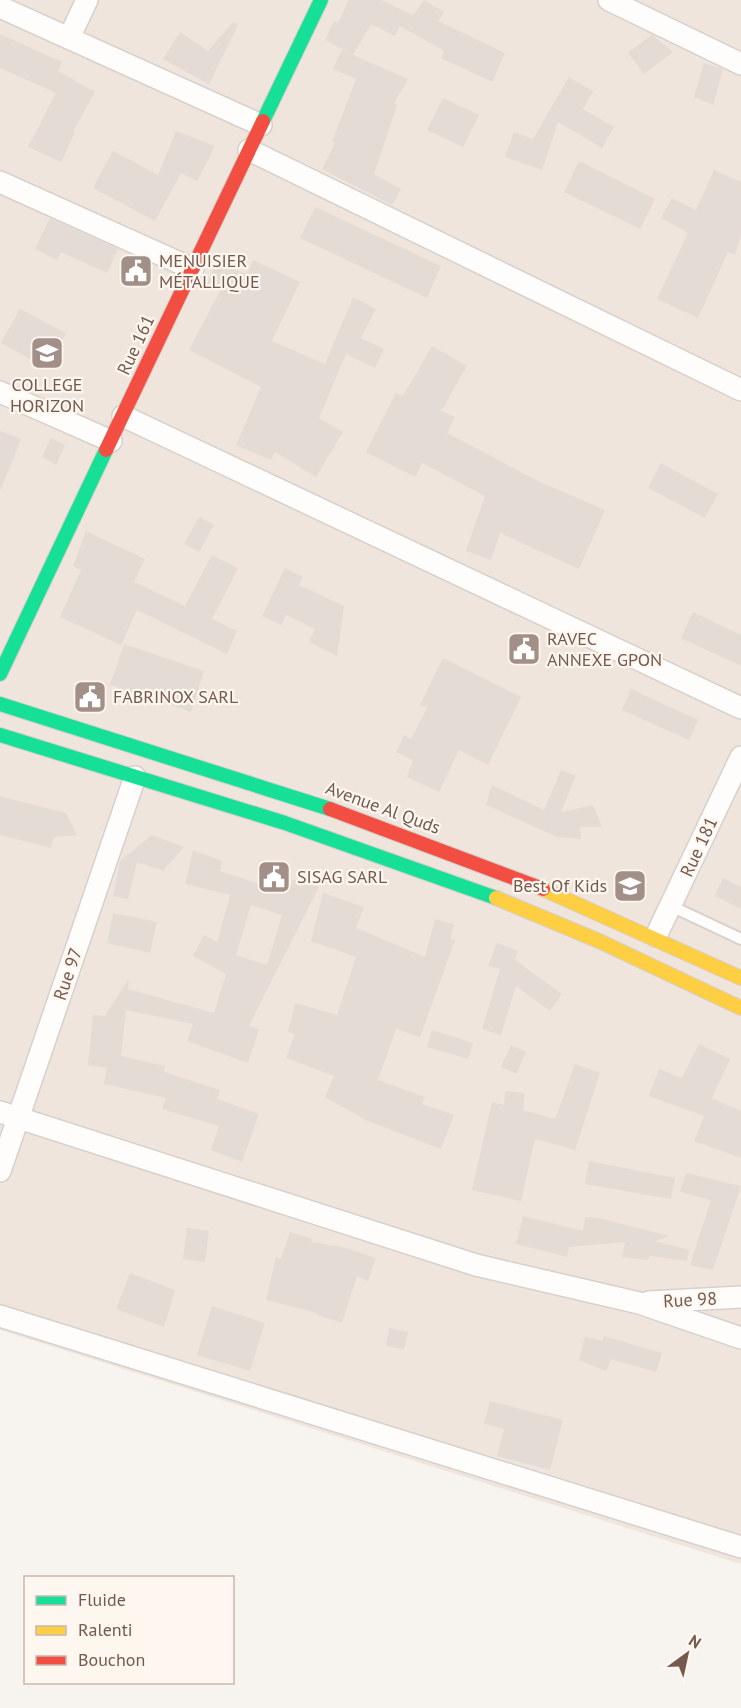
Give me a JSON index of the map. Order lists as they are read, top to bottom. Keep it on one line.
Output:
{"streets":{"main road":["Rue 161","Avenue Al Quds"],"street":["Rue 181","Rue 97","Rue 98"]},"crossings":[["Avenue Al Quds","Rue 181"]],"places":{"public building":["MENUISIER MÉTALLIQUE","RAVEC ANNEXE GPON","FABRINOX SARL","SISAG SARL"],"school or university":["COLLEGE HORIZON","Best Of Kids"]},"legend":["Fluide","Ralenti","Bouchon"],"north":"top right"}
